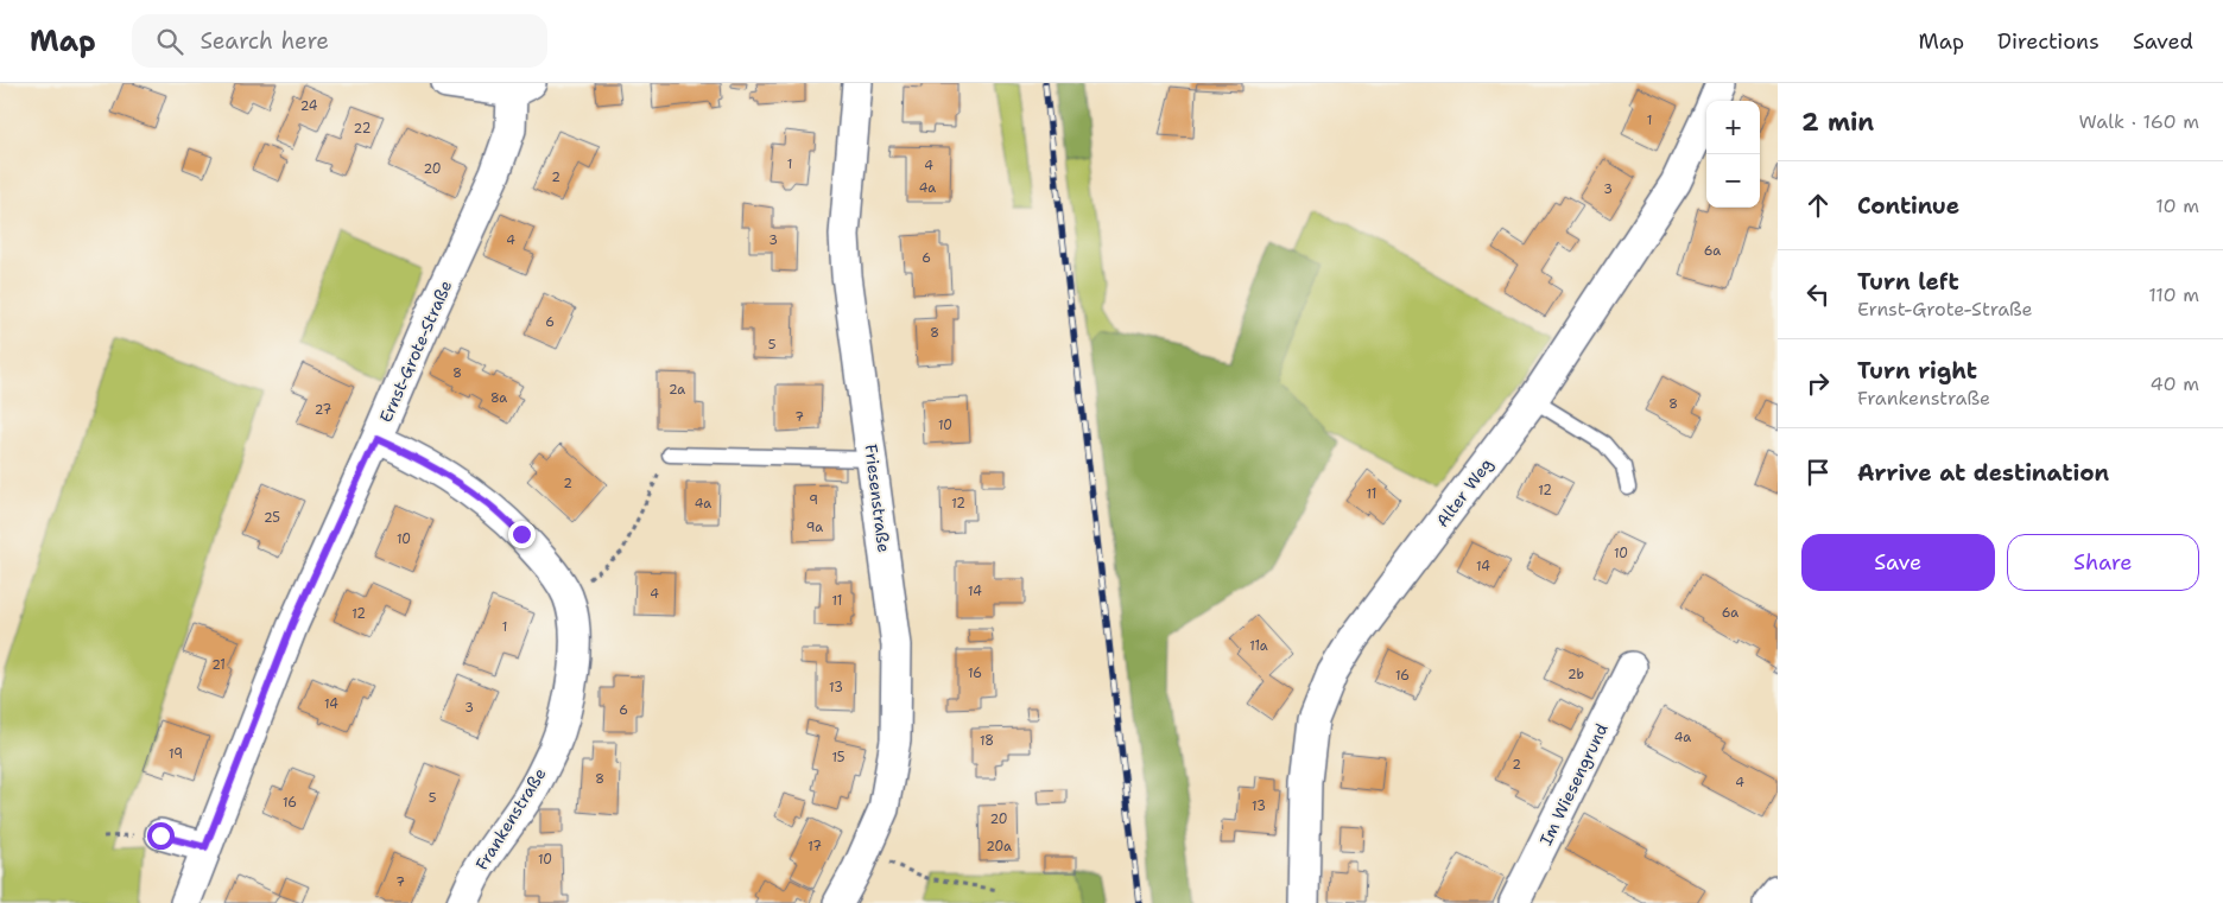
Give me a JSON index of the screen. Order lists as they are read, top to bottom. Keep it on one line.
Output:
{"streets":{"street":["Ernst-Grote-Straße","Alter Weg","Friesenstraße","Im Wiesengrund","Frankenstraße"]},"crossings":[["Ernst-Grote-Straße","Frankenstraße"]],"house_numbers":["24","1","22","1","4","20","2","4a","3","4","3","6a","6","6","8","5","8","2a","8a","8","27","7","10","2","12","11","9","4a","12","25","9a","10","10","14","14","4","11","6a","12","1","11a","21","16","2b","16","13","14","3","6","4a","18","19","15","2","8","4","5","16","13","20","17","20a","10","7"],"page":{"header":"Map","search":"Search here","nav":["Map","Directions","Saved"],"heading":["2 min","Walk · 160 m"],"map_buttons":["+","−"],"list":[["Continue","10 m"],["Turn left","Ernst-Grote-Straße","110 m"],["Turn right","Frankenstraße","40 m"],"Arrive at destination"],"buttons":["Save","Share"]}}
